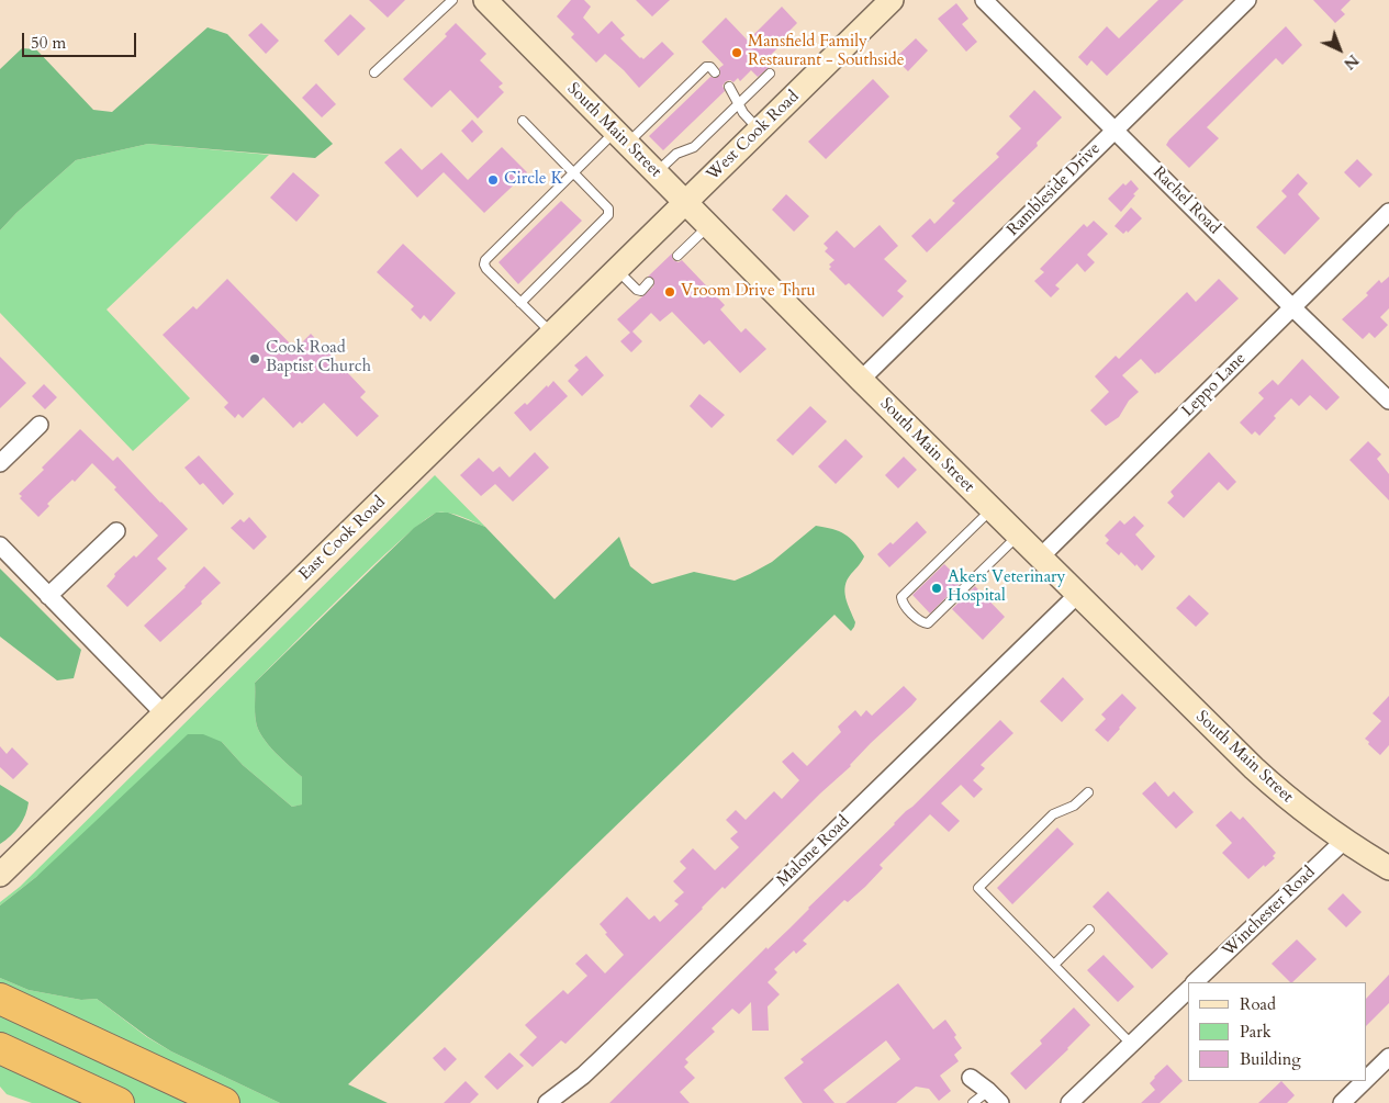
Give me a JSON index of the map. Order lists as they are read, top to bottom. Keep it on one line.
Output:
{"streets":{"street":["South Main Street","West Cook Road","Rambleside Drive","Rachel Road","Leppo Lane","East Cook Road","Malone Road","Winchester Road"]},"crossings":[["South Main Street","West Cook Road"],["South Main Street","Rambleside Drive"],["South Main Street","Leppo Lane"],["South Main Street","East Cook Road"],["South Main Street","Malone Road"],["South Main Street","Winchester Road"],["West Cook Road","East Cook Road"],["Rambleside Drive","Rachel Road"],["Rachel Road","Leppo Lane"]],"places":["Mansfield Family Restaurant - Southside","Circle K","Vroom Drive Thru","Cook Road Baptist Church","Akers Veterinary Hospital"],"legend":["Road","Park","Building"],"scale_bar":"50 m","north":"bottom right"}
